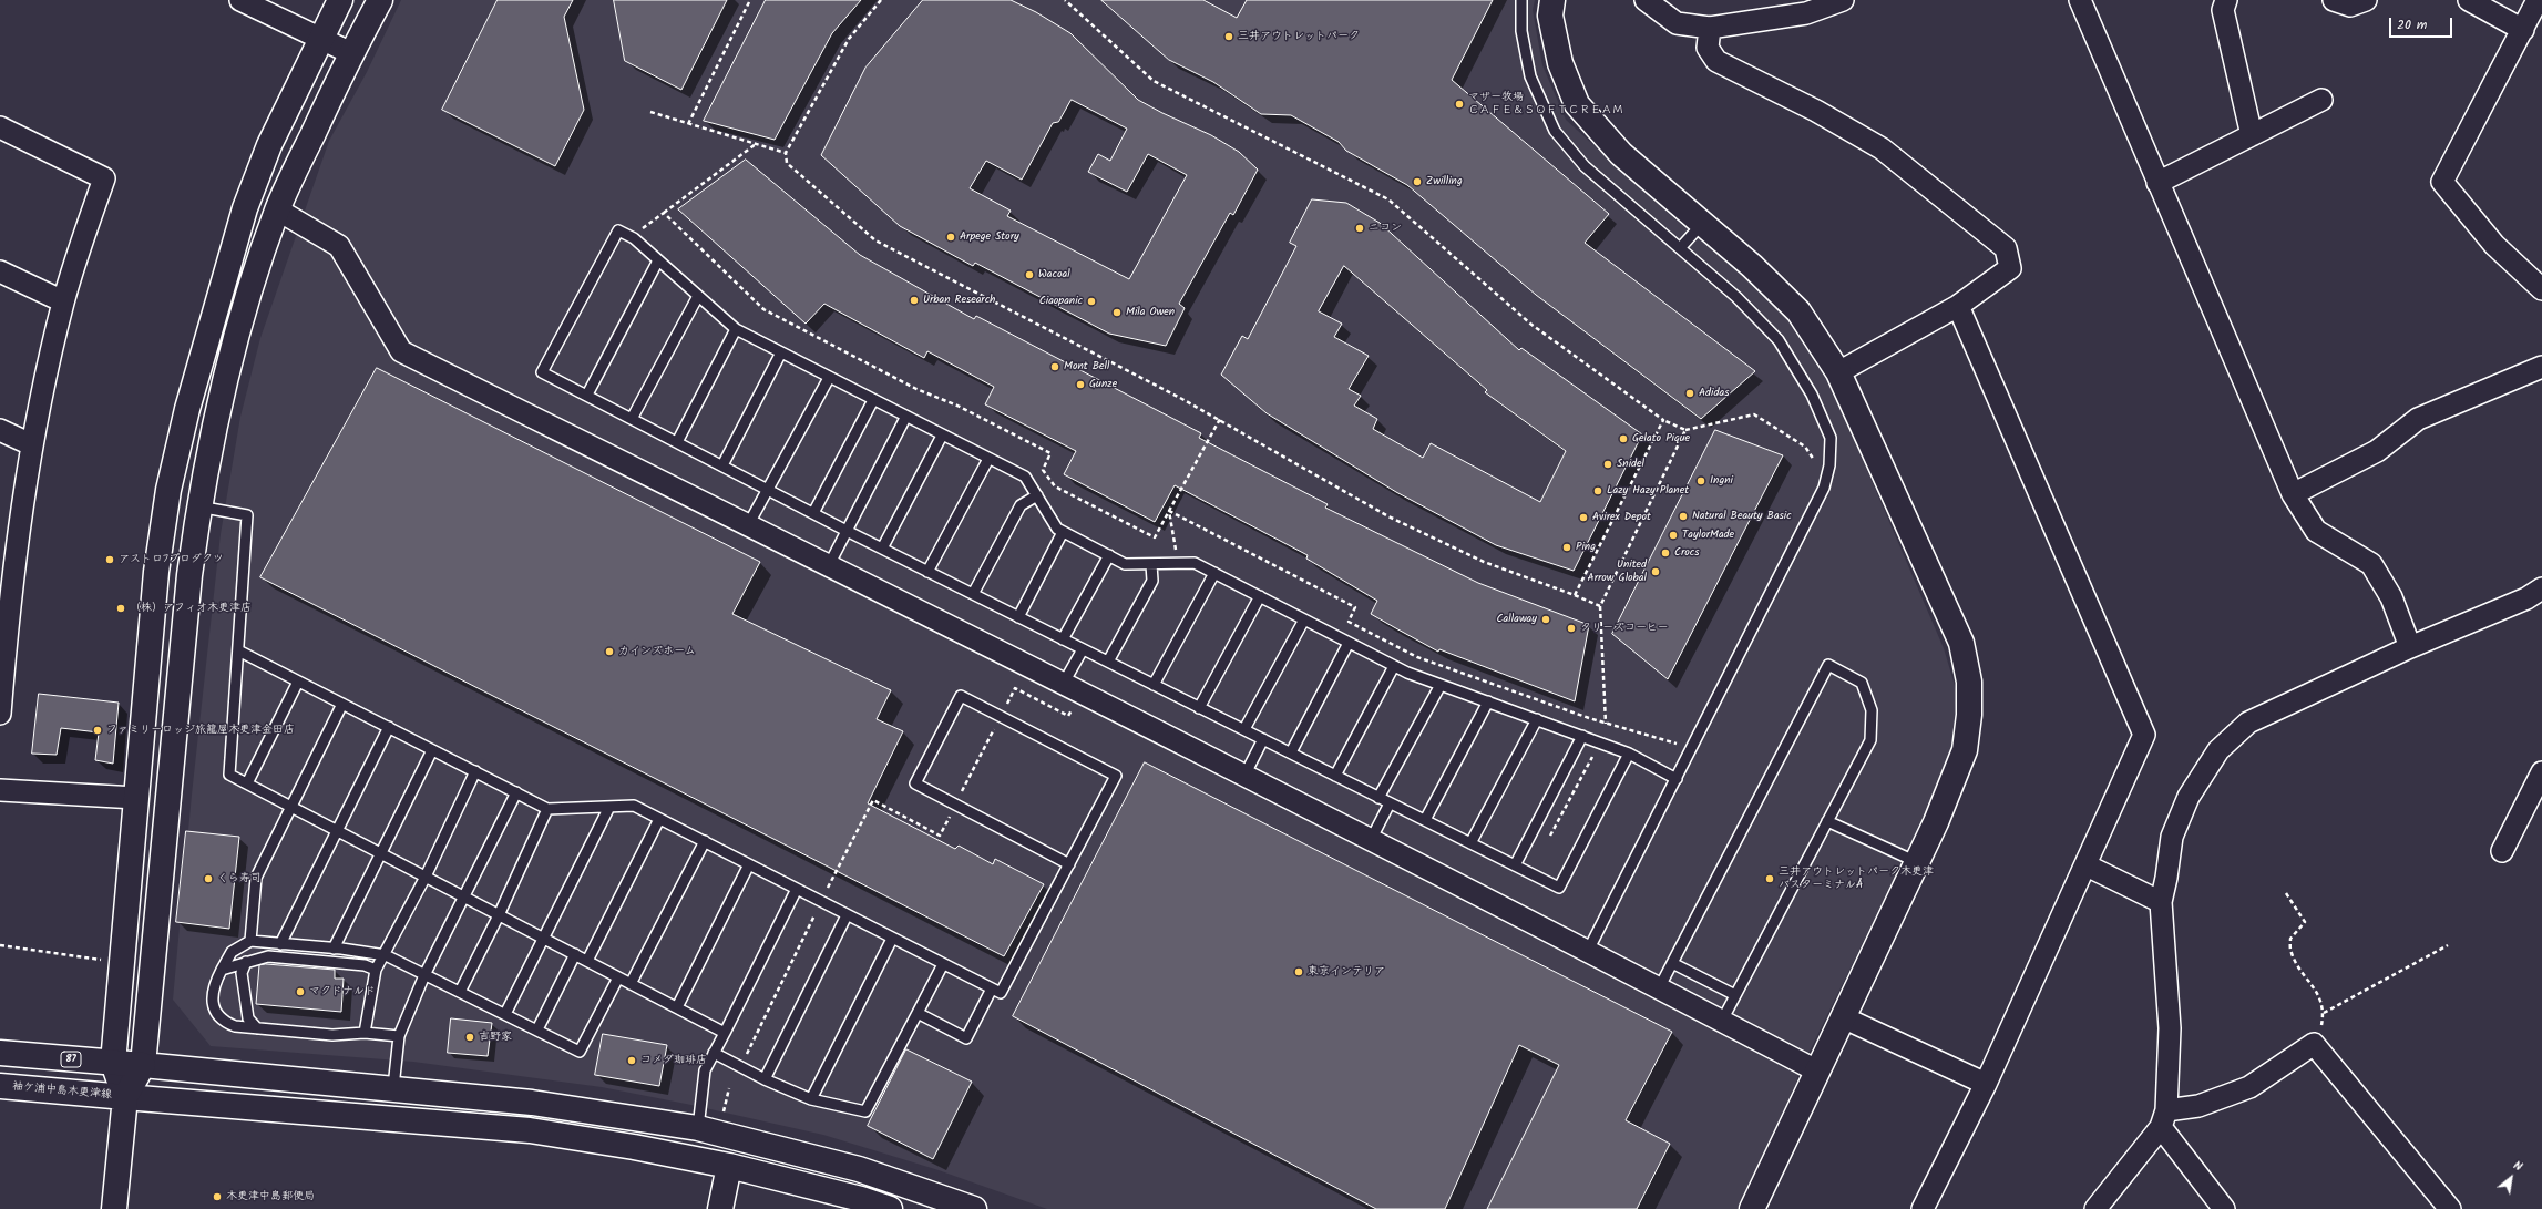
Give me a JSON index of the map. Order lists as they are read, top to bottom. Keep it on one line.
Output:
{"streets":{"street":["87","袖ケ浦中島木更津線"]},"crossings":[["87","袖ケ浦中島木更津線"]],"places":["三井アウトレットパーク","マザー牧場 ＣＡＦＥ＆ＳＯＦＴＣＲＥＡＭ","Zwilling","ニコン","Arpege Story","Wacoal","Urban Research","Ciaopanic","Mila Owen","Mont Bell","Gunze","Adidas","Gelato Pique","Snidel","Ingni","Lazy Hazy Planet","Natural Beauty Basic","Avirex Depot","TaylorMade","Ping","Crocs","アストロﾌプロダクツ","United Arrow Global","（株）アフィオ木更津店","Callaway","タリーズコーヒー","カインズホーム","ファミリーロッジ旅籠屋木更津金田店","くら寿司","三井アウトレットパーク木更津 バスターミナルÅ","東京インテリア","マクドナルド","吉野家","コメダ珈琲店","木更津中島郵便局"],"scale_bar":"20 m","north":"top right"}
